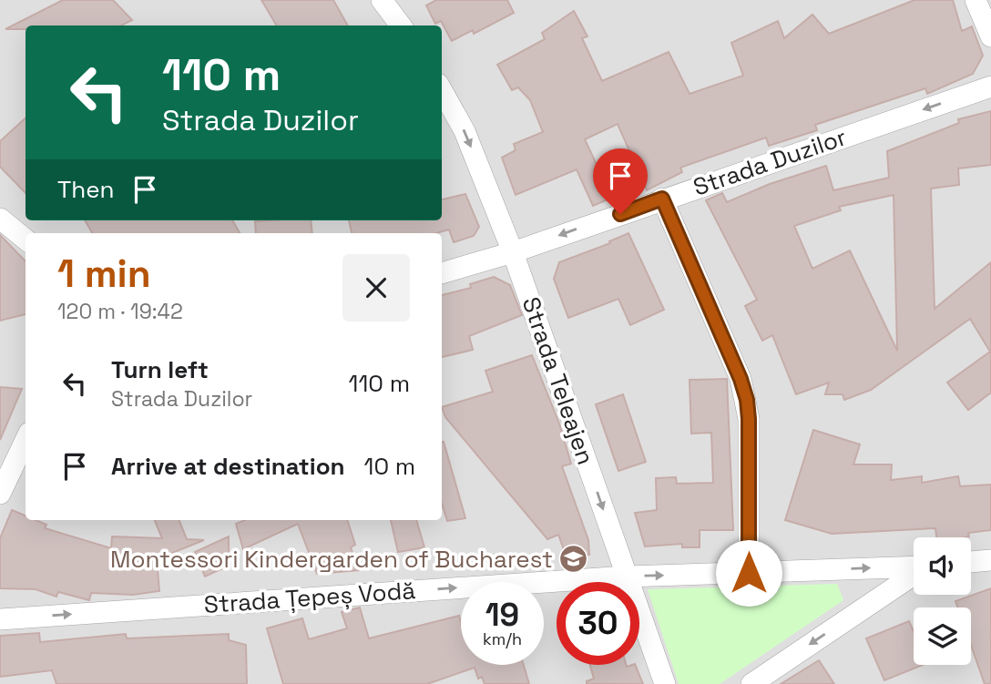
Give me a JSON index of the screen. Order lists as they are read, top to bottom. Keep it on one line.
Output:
{"streets":{"street":["Strada Duzilor","Strada Teleajen","Strada Țepeș Vodă"]},"crossings":[["Strada Duzilor","Strada Teleajen"],["Strada Teleajen","Strada Țepeș Vodă"]],"one_way":["Strada Duzilor","Strada Țepeș Vodă"],"places":{"school or university":["Montessori Kindergarden of Bucharest"]},"page":{"turn":["110 m","Strada Duzilor"],"then":"Then","heading":["1 min","120 m · 19:42"],"list":[{"name":"Turn left","note":"Strada Duzilor","value":"110 m"},{"name":"Arrive at destination","value":"10 m"}],"speed":"19 km/h","limit":"30"}}
